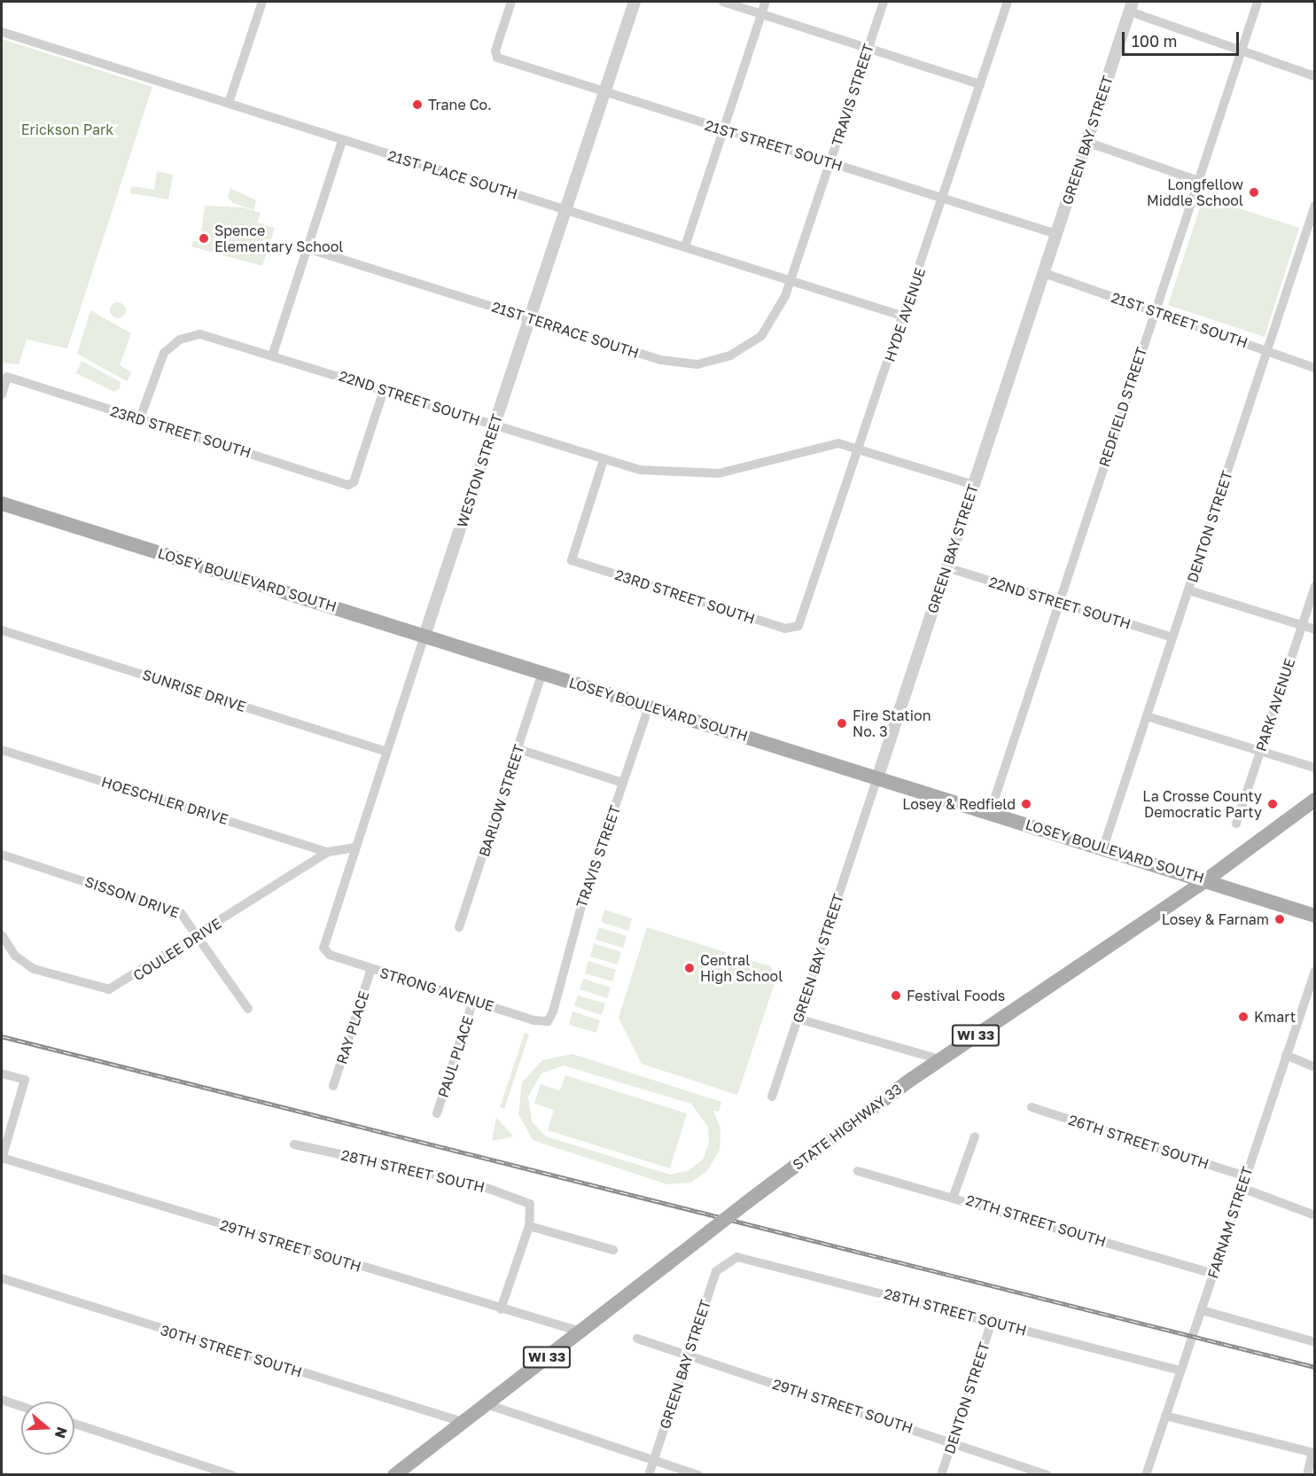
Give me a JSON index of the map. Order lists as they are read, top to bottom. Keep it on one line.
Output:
{"streets":{"main road":["LOSEY BOULEVARD SOUTH","WI 33","STATE HIGHWAY 33"],"street":["TRAVIS STREET","GREEN BAY STREET","21ST STREET SOUTH","21ST PLACE SOUTH","HYDE AVENUE","21ST TERRACE SOUTH","22ND STREET SOUTH","REDFIELD STREET","23RD STREET SOUTH","WESTON STREET","DENTON STREET","SUNRISE DRIVE","PARK AVENUE","HOESCHLER DRIVE","BARLOW STREET","SISSON DRIVE","COULEE DRIVE","STRONG AVENUE","RAY PLACE","PAUL PLACE","26TH STREET SOUTH","28TH STREET SOUTH","27TH STREET SOUTH","FARNAM STREET","29TH STREET SOUTH","30TH STREET SOUTH"]},"crossings":[["TRAVIS STREET","21ST STREET SOUTH"],["TRAVIS STREET","21ST PLACE SOUTH"],["TRAVIS STREET","21ST TERRACE SOUTH"],["TRAVIS STREET","LOSEY BOULEVARD SOUTH"],["TRAVIS STREET","STRONG AVENUE"],["GREEN BAY STREET","21ST STREET SOUTH"],["GREEN BAY STREET","22ND STREET SOUTH"],["GREEN BAY STREET","LOSEY BOULEVARD SOUTH"],["GREEN BAY STREET","28TH STREET SOUTH"],["GREEN BAY STREET","29TH STREET SOUTH"],["21ST STREET SOUTH","HYDE AVENUE"],["21ST STREET SOUTH","REDFIELD STREET"],["21ST STREET SOUTH","WESTON STREET"],["21ST STREET SOUTH","DENTON STREET"],["21ST PLACE SOUTH","HYDE AVENUE"],["21ST PLACE SOUTH","21ST TERRACE SOUTH"],["21ST PLACE SOUTH","WESTON STREET"],["HYDE AVENUE","22ND STREET SOUTH"],["HYDE AVENUE","23RD STREET SOUTH"],["21ST TERRACE SOUTH","WESTON STREET"],["22ND STREET SOUTH","REDFIELD STREET"],["22ND STREET SOUTH","23RD STREET SOUTH"],["22ND STREET SOUTH","WESTON STREET"],["22ND STREET SOUTH","DENTON STREET"],["REDFIELD STREET","LOSEY BOULEVARD SOUTH"],["WESTON STREET","LOSEY BOULEVARD SOUTH"],["WESTON STREET","SUNRISE DRIVE"],["WESTON STREET","COULEE DRIVE"],["WESTON STREET","STRONG AVENUE"],["DENTON STREET","LOSEY BOULEVARD SOUTH"],["DENTON STREET","28TH STREET SOUTH"],["DENTON STREET","29TH STREET SOUTH"],["LOSEY BOULEVARD SOUTH","BARLOW STREET"],["LOSEY BOULEVARD SOUTH","STATE HIGHWAY 33"],["HOESCHLER DRIVE","COULEE DRIVE"],["SISSON DRIVE","COULEE DRIVE"],["STRONG AVENUE","RAY PLACE"],["STRONG AVENUE","PAUL PLACE"],["STATE HIGHWAY 33","29TH STREET SOUTH"],["STATE HIGHWAY 33","30TH STREET SOUTH"],["26TH STREET SOUTH","FARNAM STREET"],["28TH STREET SOUTH","FARNAM STREET"],["27TH STREET SOUTH","FARNAM STREET"]],"parks":["Erickson Park"],"places":["Trane Co.","Longfellow Middle School","Spence Elementary School","Fire Station No. 3","Losey & Redfield","La Crosse County Democratic Party","Losey & Farnam","Central High School","Festival Foods","Kmart"],"scale_bar":"100 m","north":"right"}
